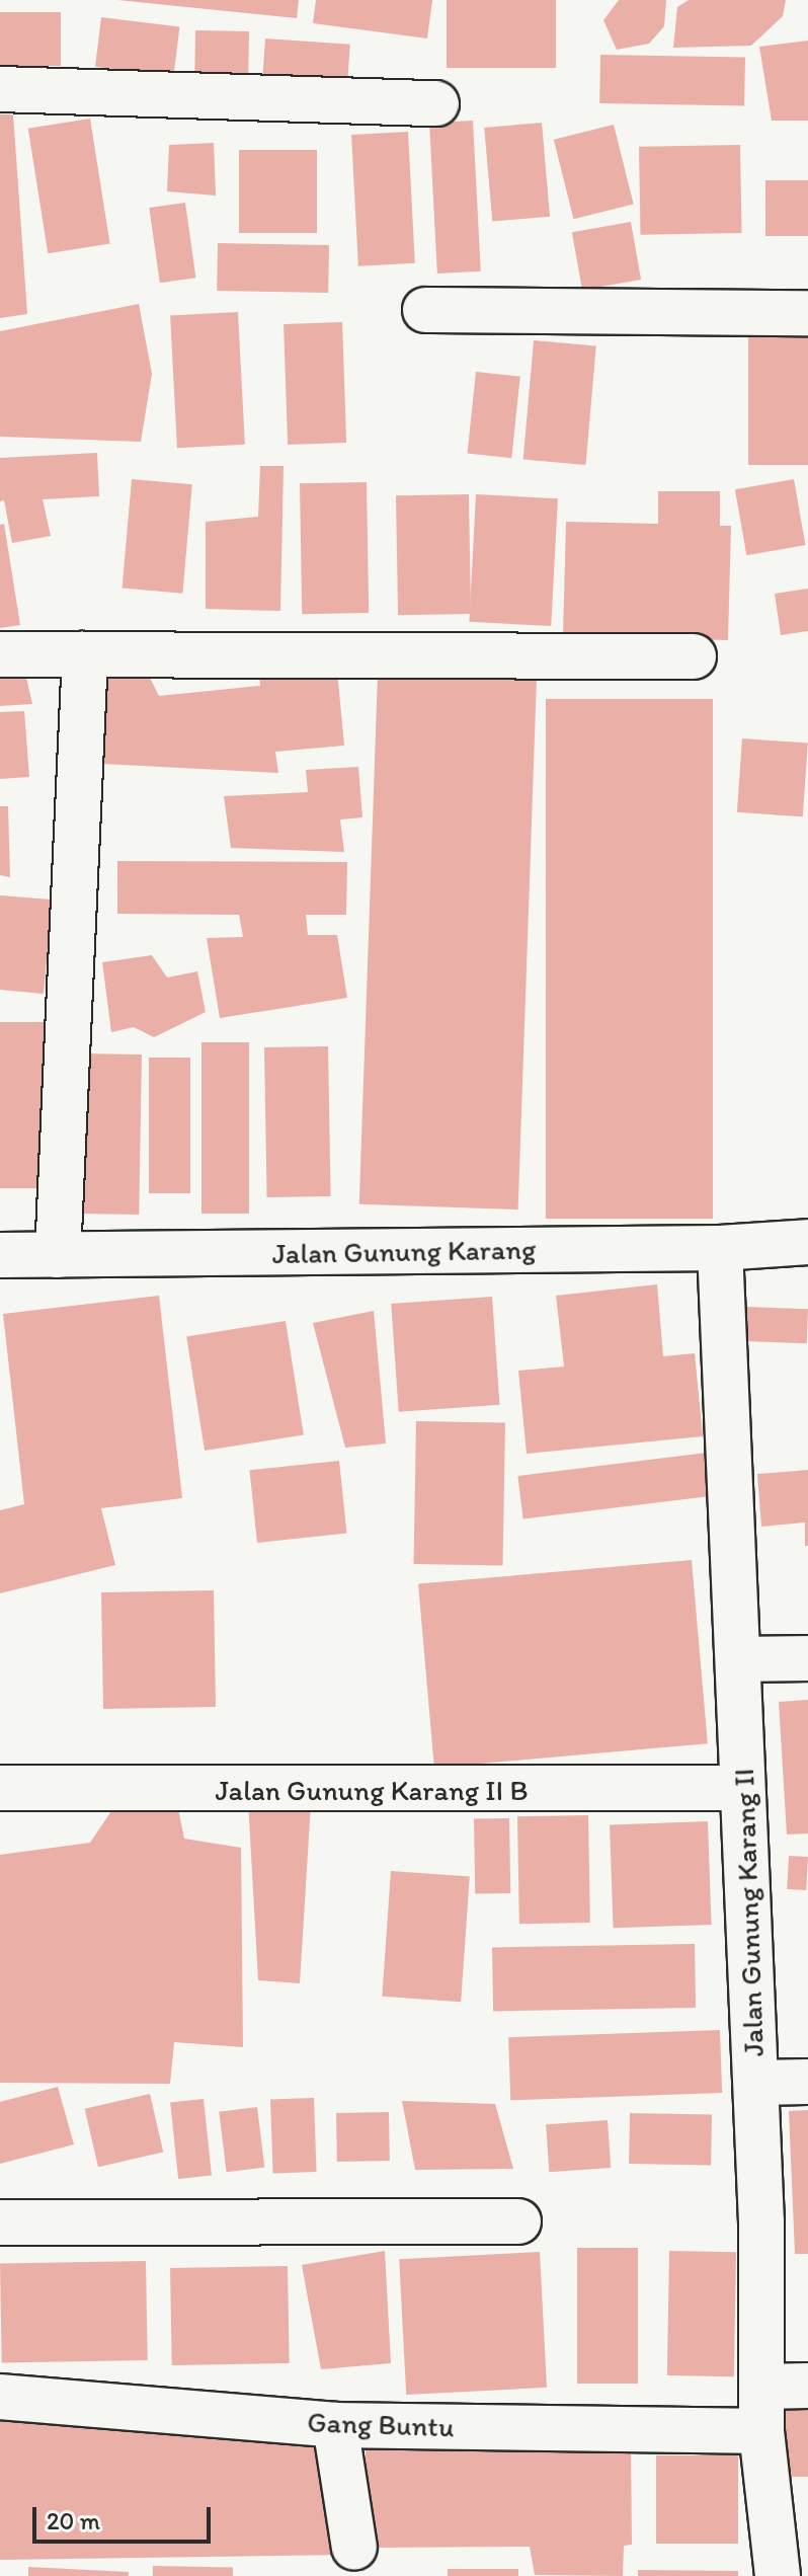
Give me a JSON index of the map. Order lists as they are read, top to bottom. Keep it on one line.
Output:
{"streets":{"street":["Jalan Gunung Karang","Jalan Gunung Karang II B","Jalan Gunung Karang II","Gang Buntu"]},"crossings":[["Jalan Gunung Karang","Jalan Gunung Karang II"],["Jalan Gunung Karang II B","Jalan Gunung Karang II"],["Jalan Gunung Karang II","Gang Buntu"]],"scale_bar":"20 m"}
